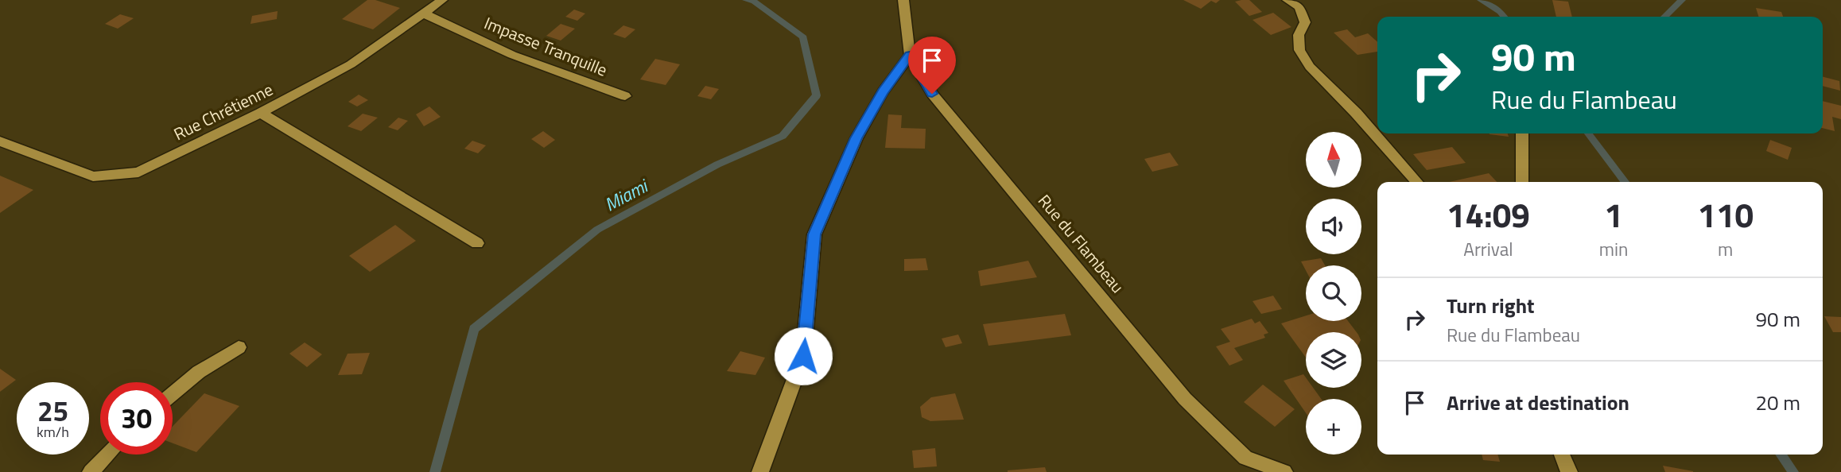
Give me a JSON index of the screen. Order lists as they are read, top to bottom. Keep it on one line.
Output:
{"streets":{"street":["Impasse Tranquille","Rue Chrétienne","Rue du Flambeau"]},"crossings":[["Impasse Tranquille","Rue Chrétienne"]],"water":["Miami"],"north":"top","page":{"turn":["90 m","Rue du Flambeau"],"map_buttons":"+","eta":["14:09","Arrival","1","min","110","m"],"list":[{"name":"Turn right","note":"Rue du Flambeau","value":"90 m"},{"name":"Arrive at destination","value":"20 m"}],"speed":"25 km/h","limit":"30"}}
